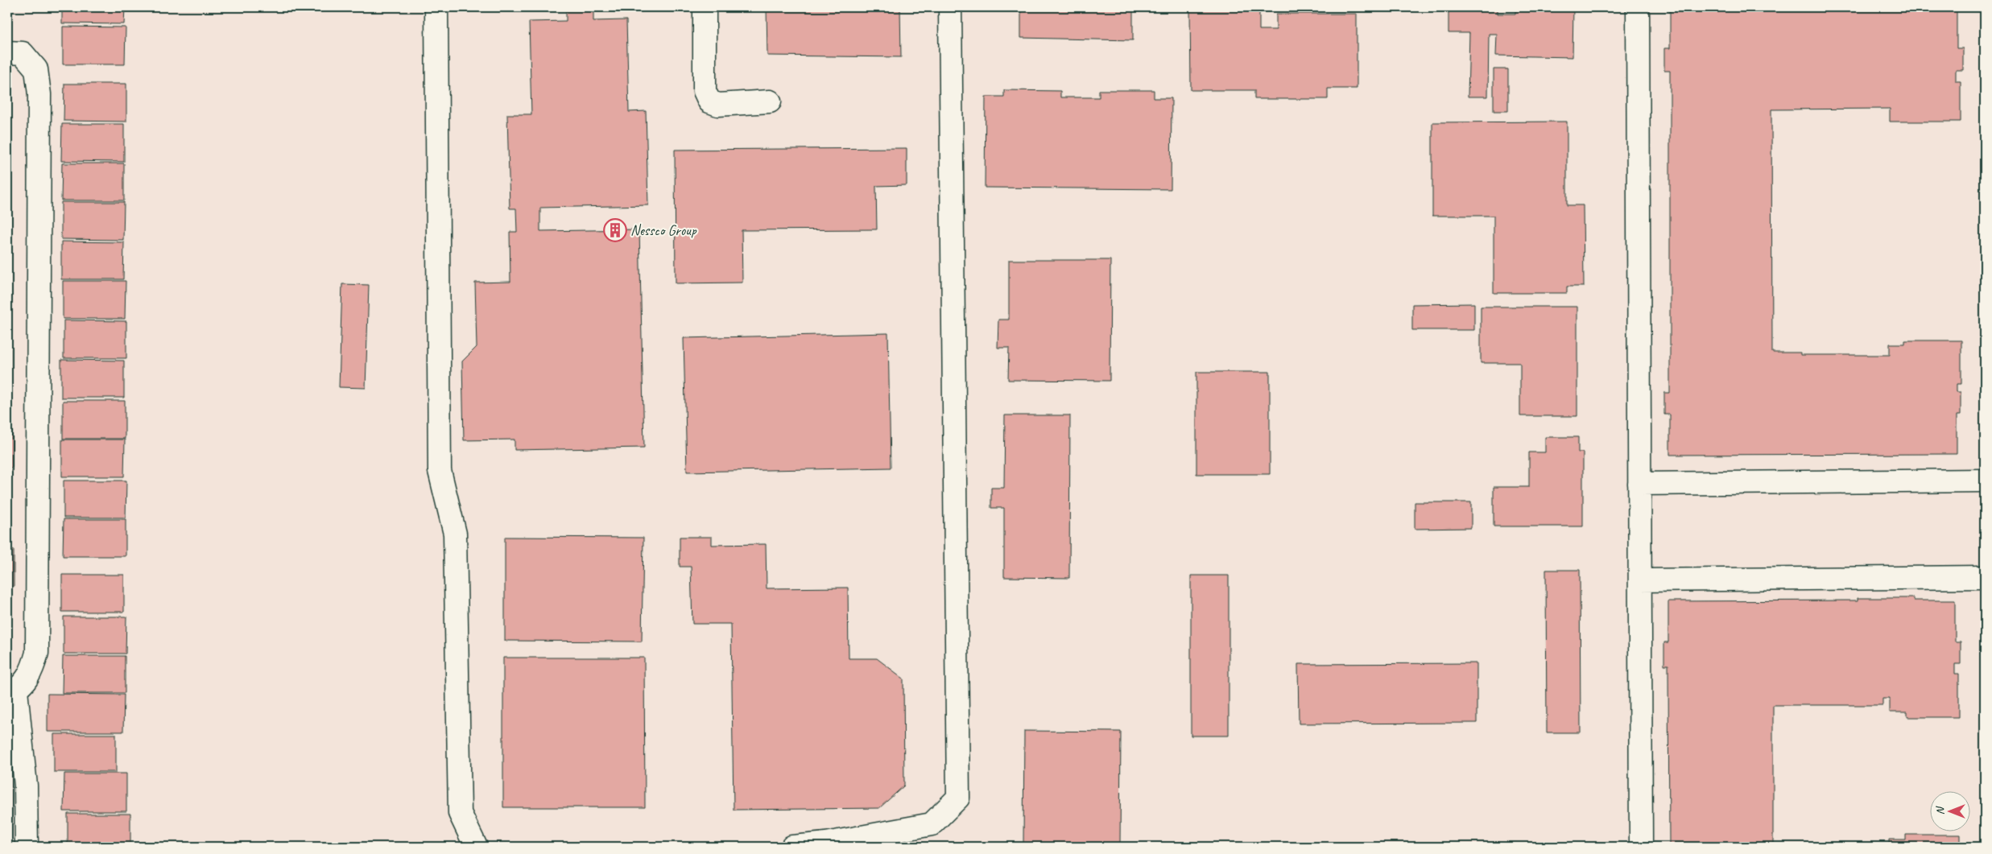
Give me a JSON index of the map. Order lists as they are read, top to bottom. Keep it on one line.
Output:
{"places":{"building":["Nessco Group"]},"north":"left"}
